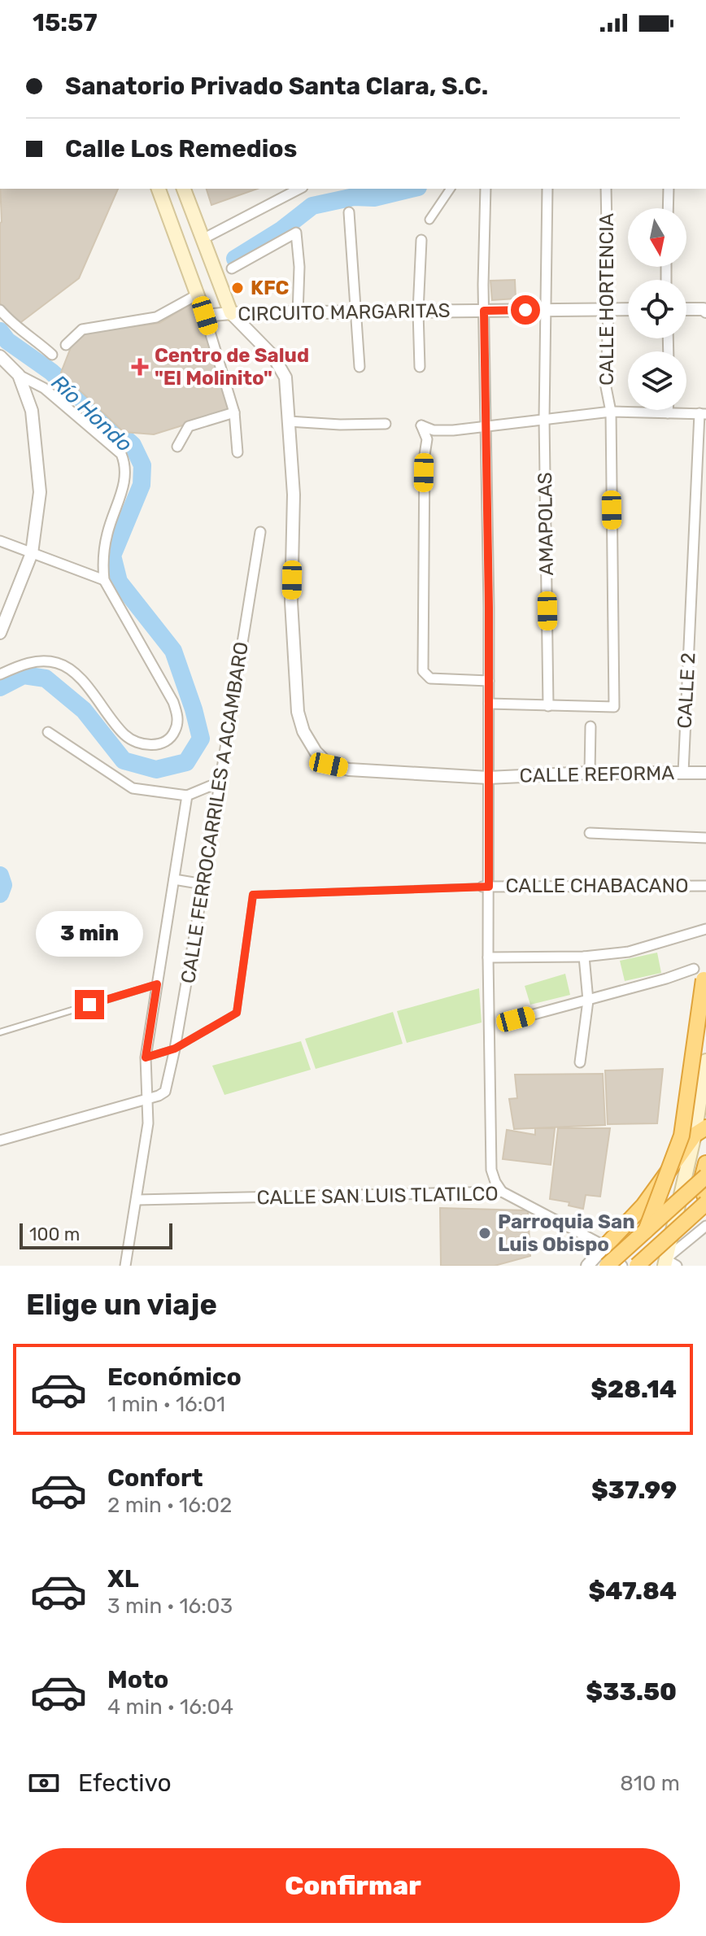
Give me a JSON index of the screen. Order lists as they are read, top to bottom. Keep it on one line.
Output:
{"streets":{"street":["CALLE HORTENCIA","CIRCUITO MARGARITAS","AMAPOLAS","CALLE 2","CALLE REFORMA","CALLE FERROCARRILES A ACAMBARO","CALLE CHABACANO","CALLE SAN LUIS TLATILCO"]},"crossings":[["CALLE HORTENCIA","CIRCUITO MARGARITAS"],["CALLE HORTENCIA","AMAPOLAS"],["CIRCUITO MARGARITAS","AMAPOLAS"],["CALLE 2","CALLE REFORMA"],["CALLE FERROCARRILES A ACAMBARO","CALLE SAN LUIS TLATILCO"]],"water":["Río Hondo"],"places":{"other":["KFC","Parroquia San Luis Obispo"],"health":["Centro de Salud \"El Molinito\""]},"scale_bar":"100 m","north":"bottom","page":{"status":"15:57","banner":["Sanatorio Privado Santa Clara, S.C.","Calle Los Remedios"],"bubble":"3 min","scale":"100 m","heading":"Elige un viaje","list":[{"name":"Económico","note":"1 min · 16:01","value":"$28.14"},{"name":"Confort","note":"2 min · 16:02","value":"$37.99"},{"name":"XL","note":"3 min · 16:03","value":"$47.84"},{"name":"Moto","note":"4 min · 16:04","value":"$33.50"}],"pay":["Efectivo","810 m"],"buttons":"Confirmar"}}
